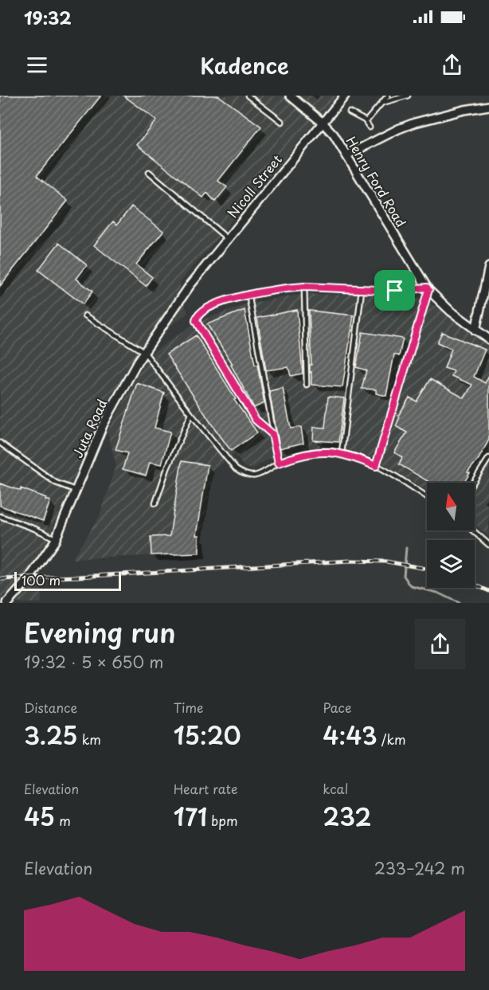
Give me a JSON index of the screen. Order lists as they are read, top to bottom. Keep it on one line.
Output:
{"streets":{"street":["Henry Ford Road","Nicoll Street","Juta Road"]},"crossings":[["Henry Ford Road","Nicoll Street"],["Nicoll Street","Juta Road"]],"scale_bar":"100 m","north":"top","page":{"status":"19:32","header":"Kadence","scale":"100 m","heading":["Evening run","19:32 · 5 × 650 m"],"stats":[["Distance","3.25 km"],["Time","15:20"],["Pace","4:43 /km"],["Elevation","45 m"],["Heart rate","171 bpm"],["kcal","232"]],"chart":["Elevation","233–242 m"]}}
